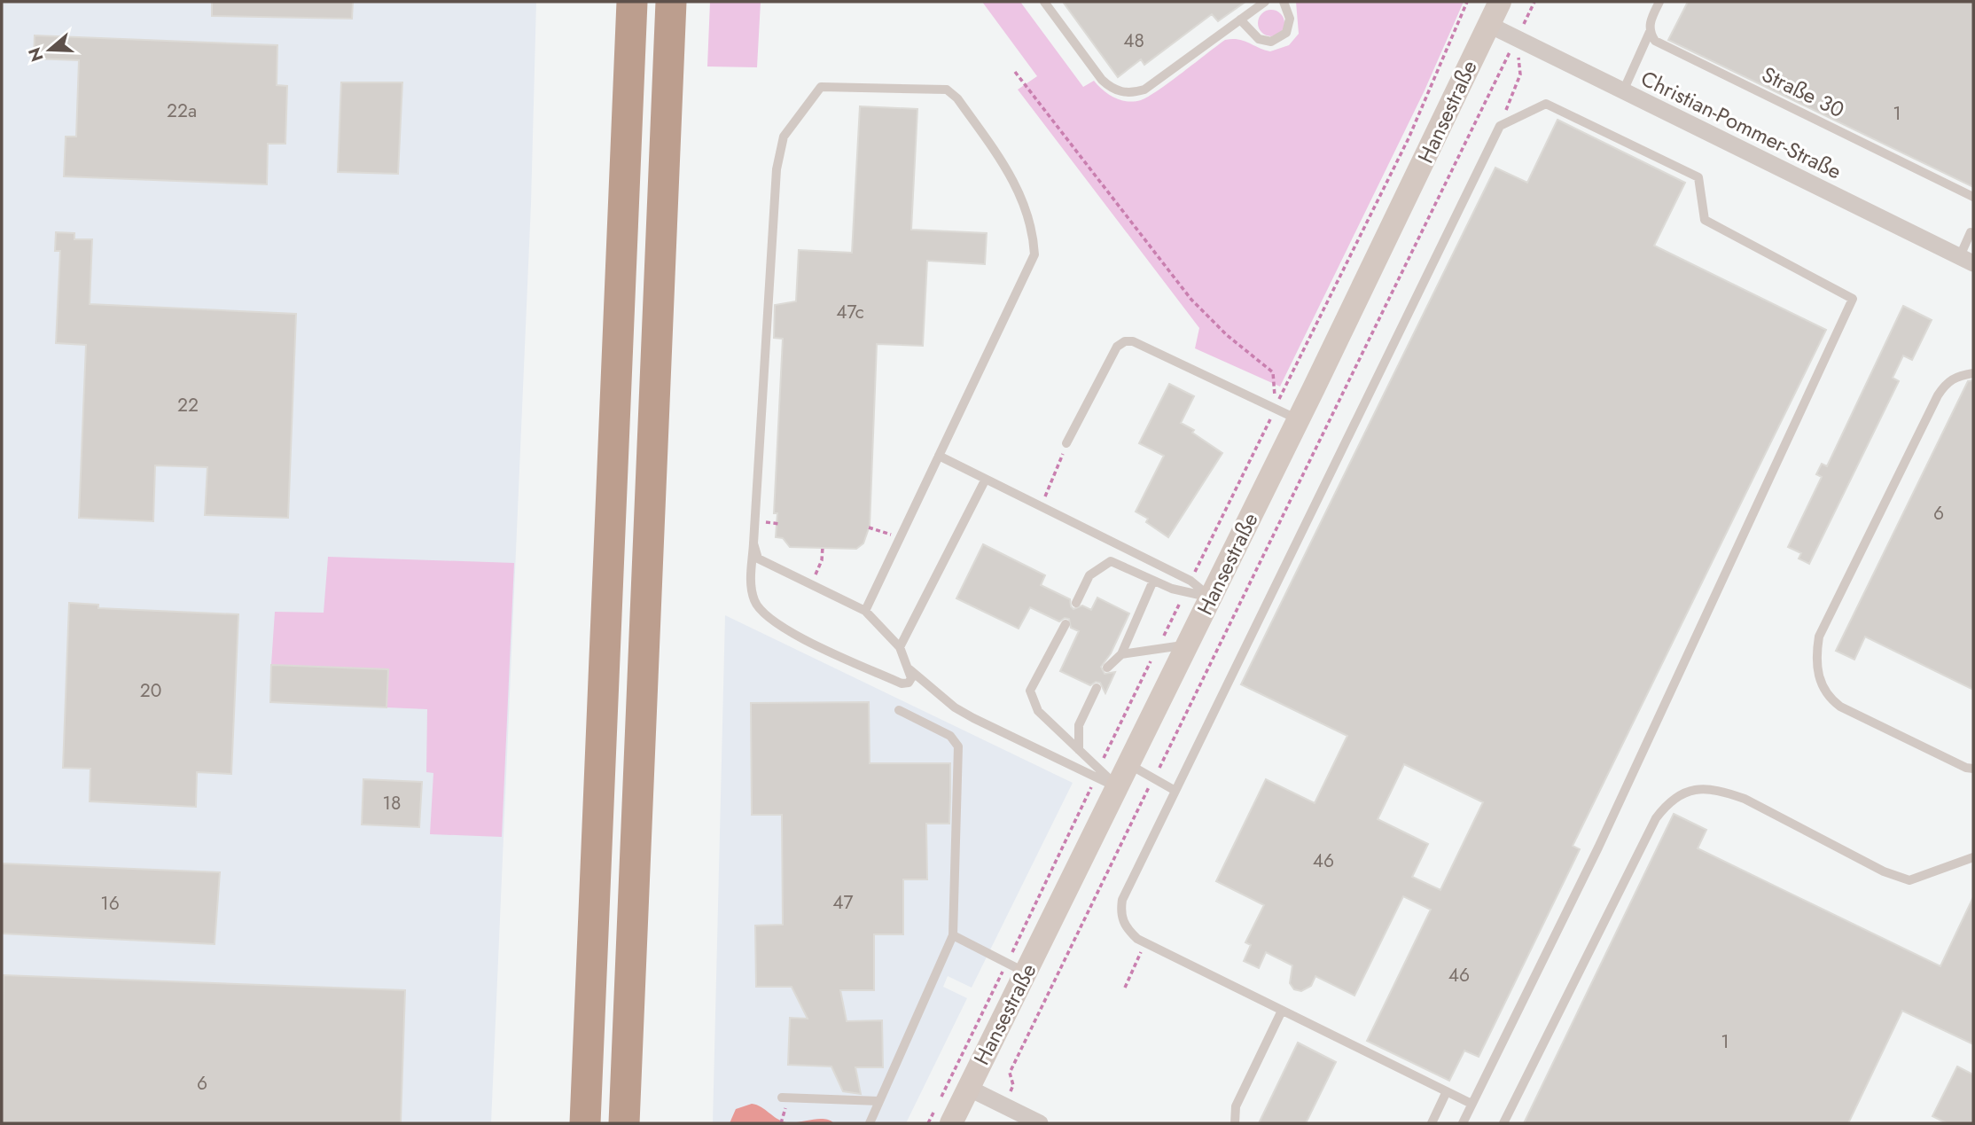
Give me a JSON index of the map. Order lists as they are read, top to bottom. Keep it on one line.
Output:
{"streets":{"main road":["Hansestraße"],"street":["Christian-Pommer-Straße"],"lane":["Straße 30"]},"crossings":[["Hansestraße","Christian-Pommer-Straße"]],"house_numbers":["48","22a","1","47c","22","6","20","18","46","47","16","46","1","6"],"north":"left"}
